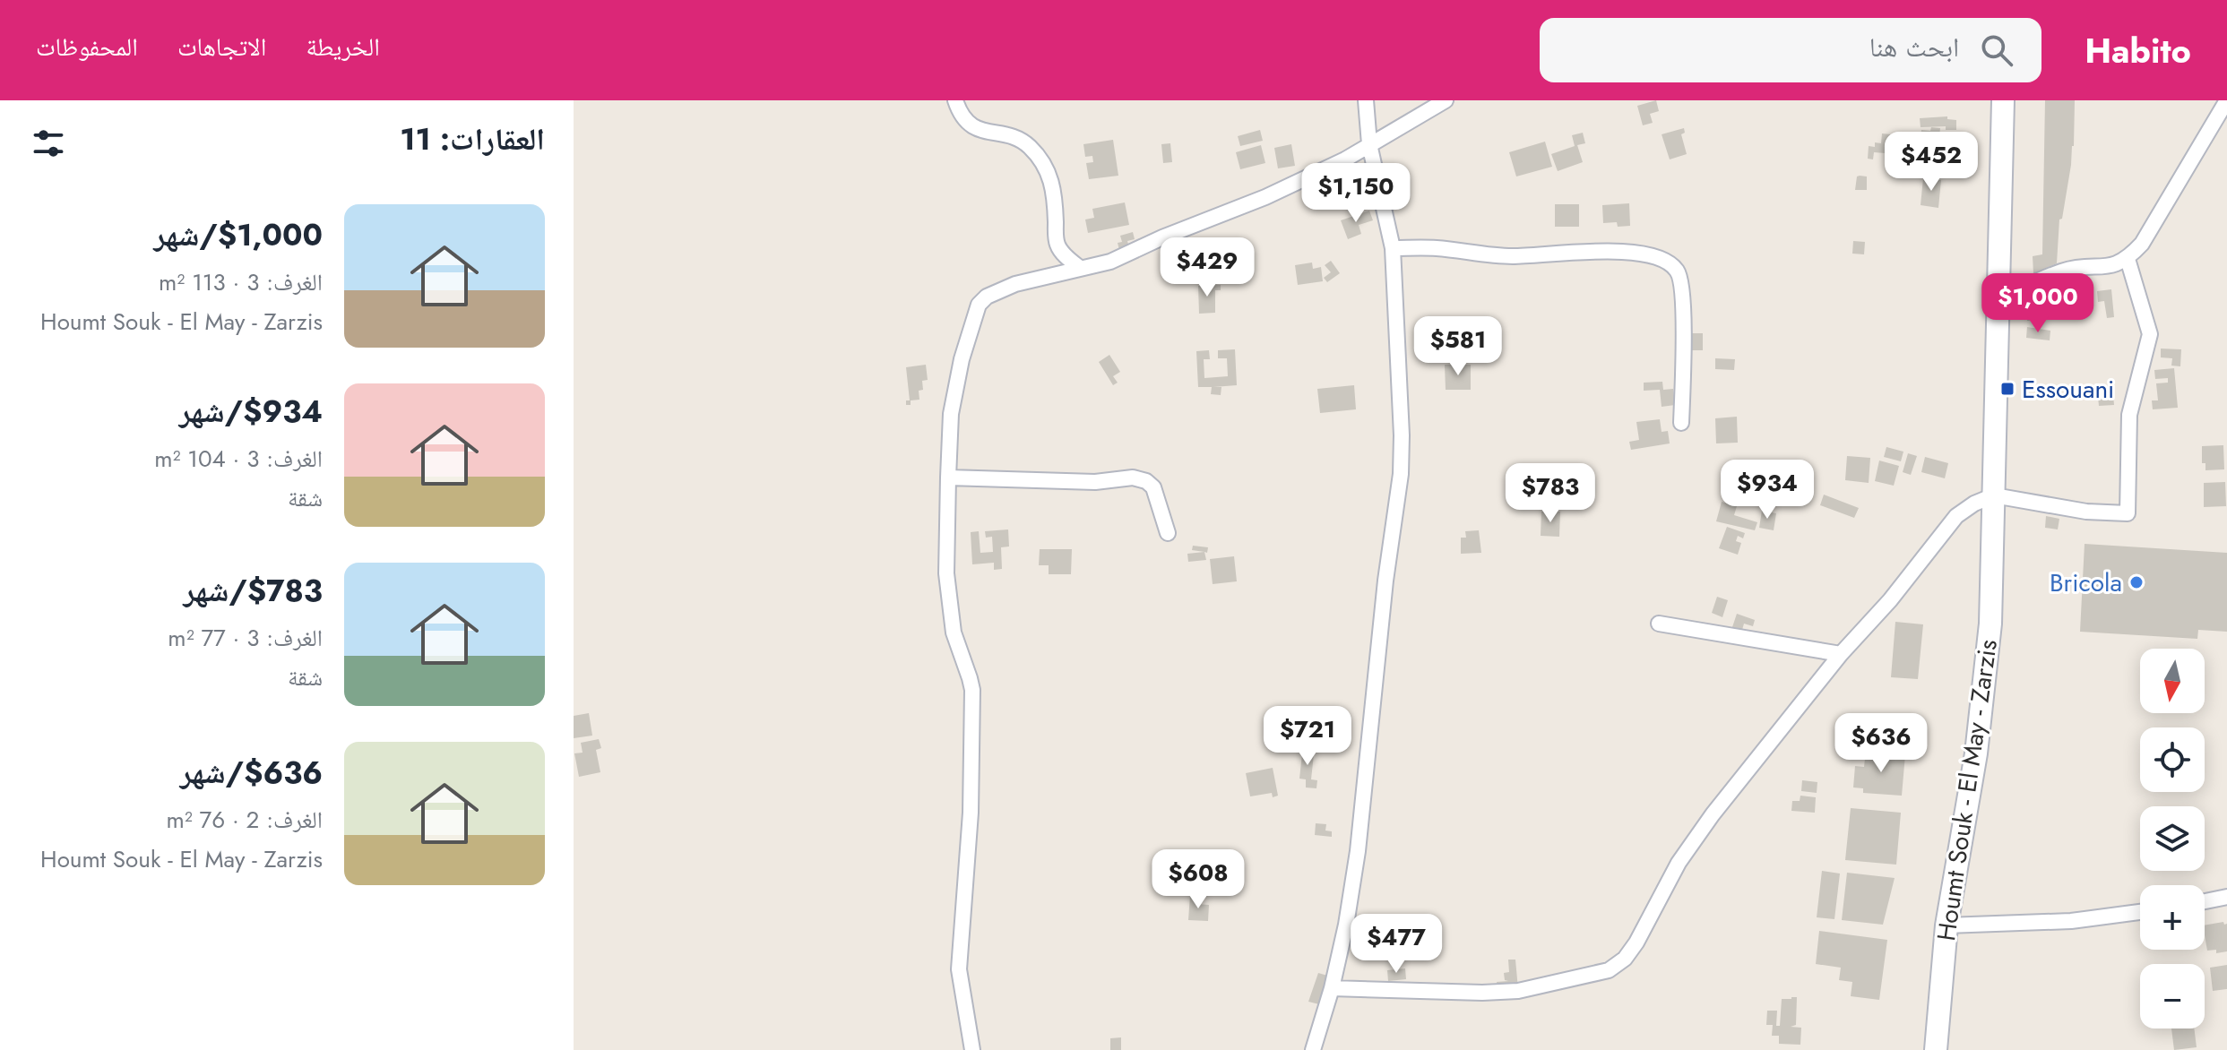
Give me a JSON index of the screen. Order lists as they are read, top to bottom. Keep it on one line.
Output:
{"streets":{"main road":["Houmt Souk - El May - Zarzis"]},"places":{"transit":["Essouani"],"other":["Bricola"]},"north":"bottom","page":{"header":"Habito","search":"ابحث هنا","nav":["الخريطة","الاتجاهات","المحفوظات"],"heading":"العقارات: 11","price":["$452","$1,150","$429","$1,000","$581","$934","$783","$721","$636","$608","$477"],"list":[{"name":"$1,000/شهر","note":"الغرف: 3 · 113 m² · Houmt Souk - El May - Zarzis"},{"name":"$934/شهر","note":"الغرف: 3 · 104 m² · شقة"},{"name":"$783/شهر","note":"الغرف: 3 · 77 m² · شقة"},{"name":"$636/شهر","note":"الغرف: 2 · 76 m² · Houmt Souk - El May - Zarzis"}],"map_buttons":["+","−"]}}
